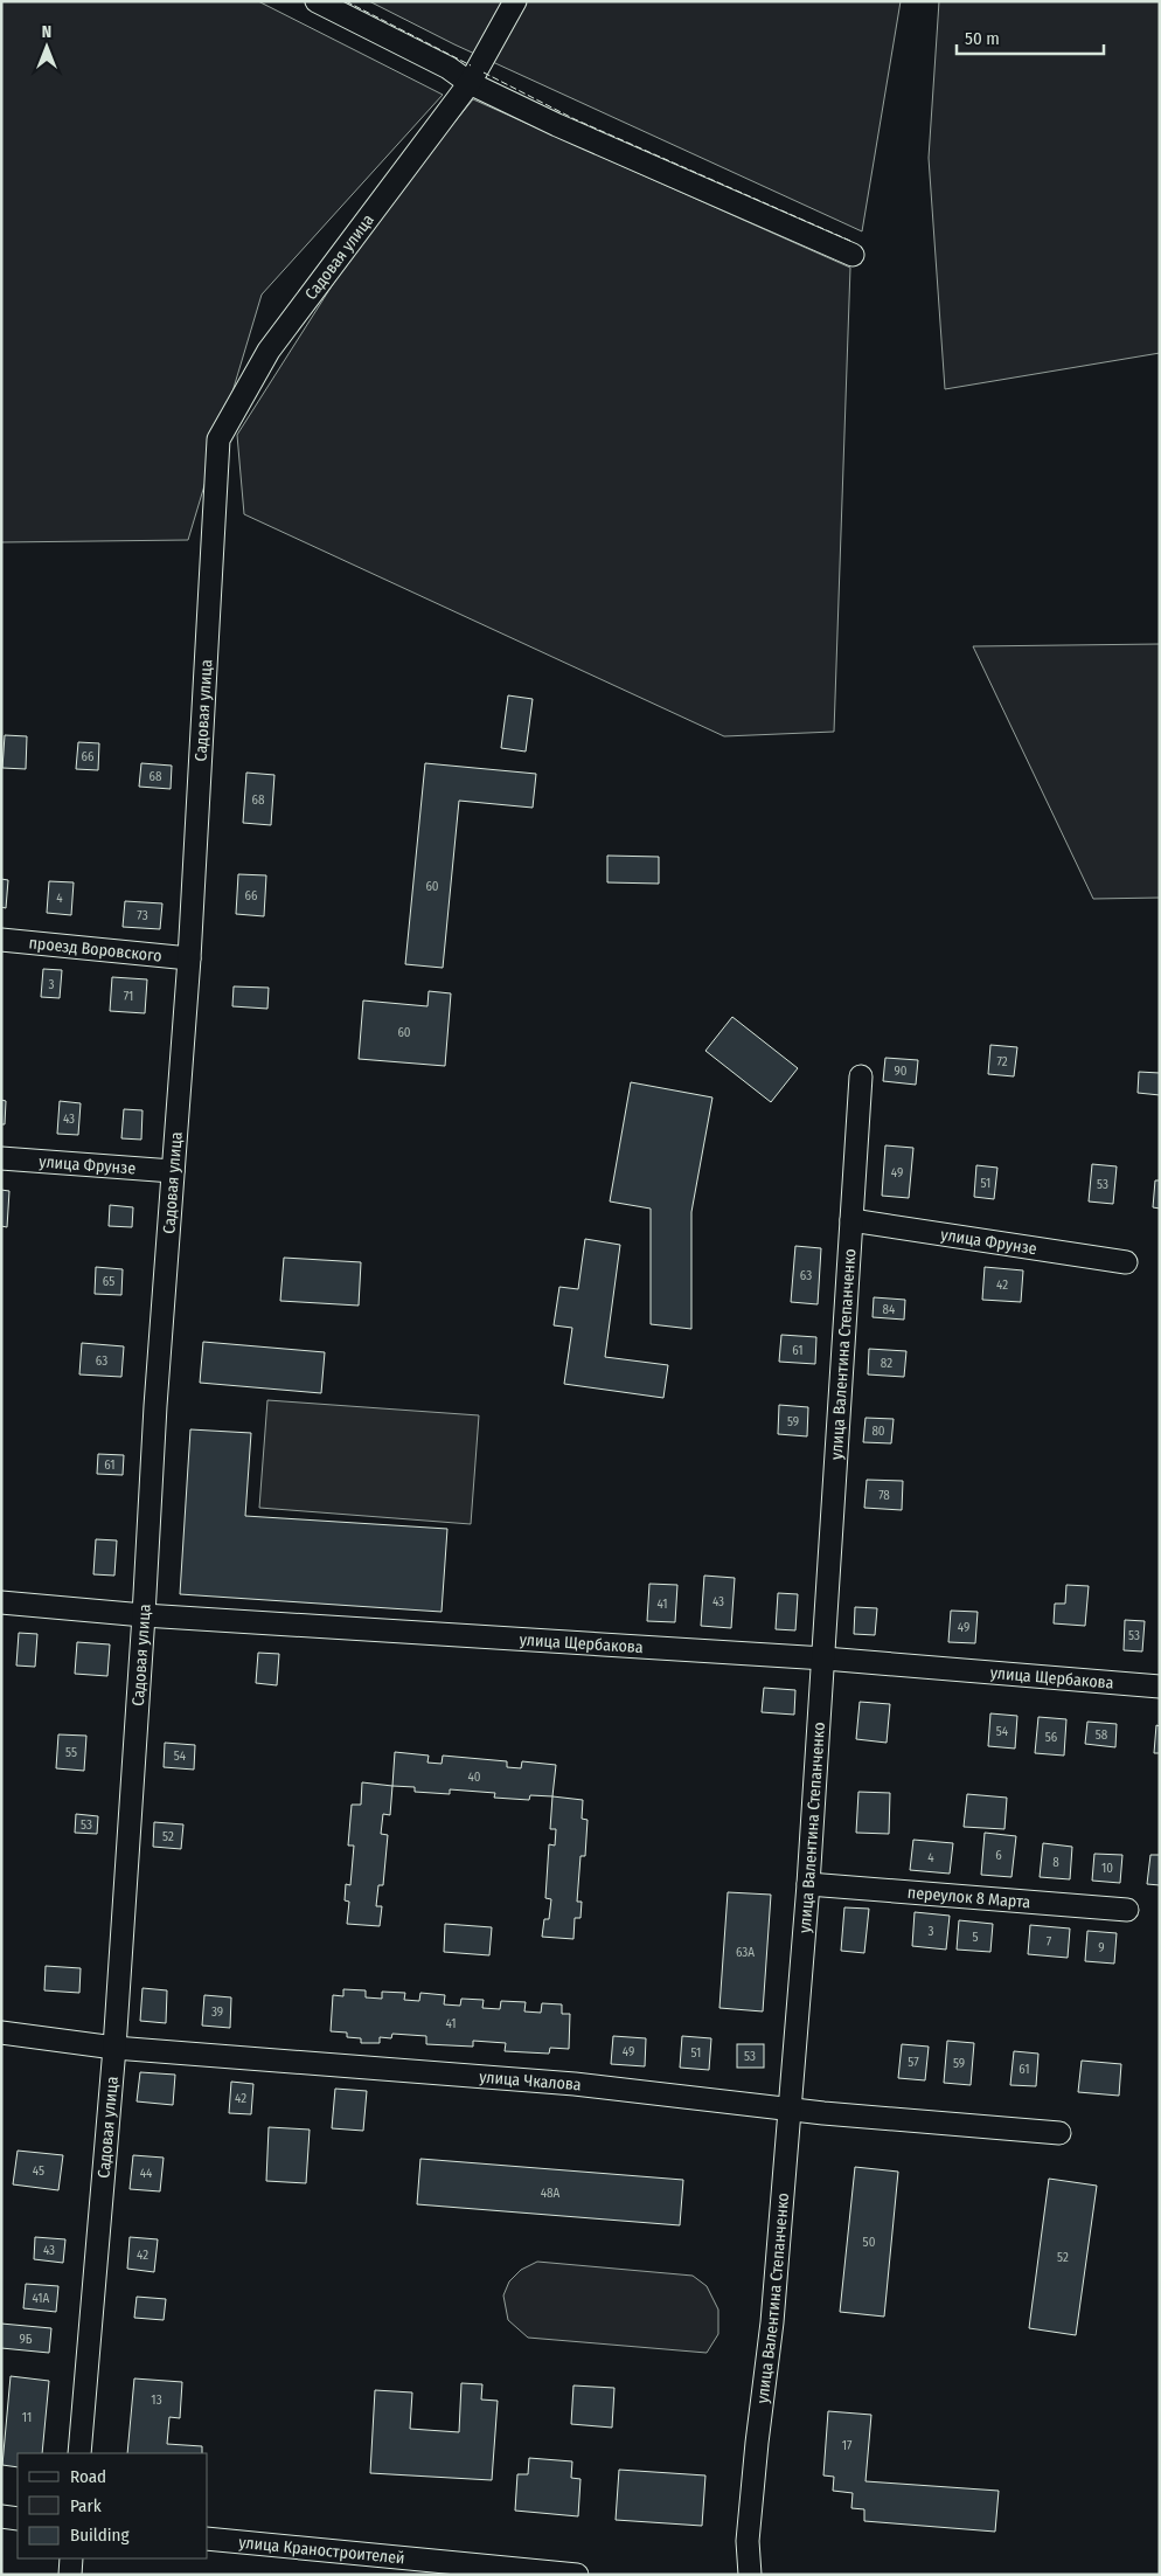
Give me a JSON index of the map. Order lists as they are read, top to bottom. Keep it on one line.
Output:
{"streets":{"street":["Садовая улица","проезд Воровского","улица Фрунзе","улица Валентина Степанченко","улица Щербакова","переулок 8 Марта","улица Чкалова","улица Краностроителей"]},"crossings":[["Садовая улица","проезд Воровского"],["Садовая улица","улица Фрунзе"],["Садовая улица","улица Щербакова"],["Садовая улица","улица Чкалова"],["улица Фрунзе","улица Валентина Степанченко"],["улица Валентина Степанченко","улица Щербакова"],["улица Валентина Степанченко","переулок 8 Марта"],["улица Валентина Степанченко","улица Чкалова"]],"house_numbers":["66","68","68","60","66","4","73","3","71","60","72","90","43","49","51","53","63","65","42","84","61","63","82","59","80","61","78","43","41","49","53","54","58","56","55","54","40","53","52","6","4","8","10","3","5","7","9","63А","39","41","49","51","53","57","59","61","42","45","44","48А","50","43","42","52","41А","9Б","13","11","17"],"legend":["Road","Park","Building"],"scale_bar":"50 m","north":"top"}
